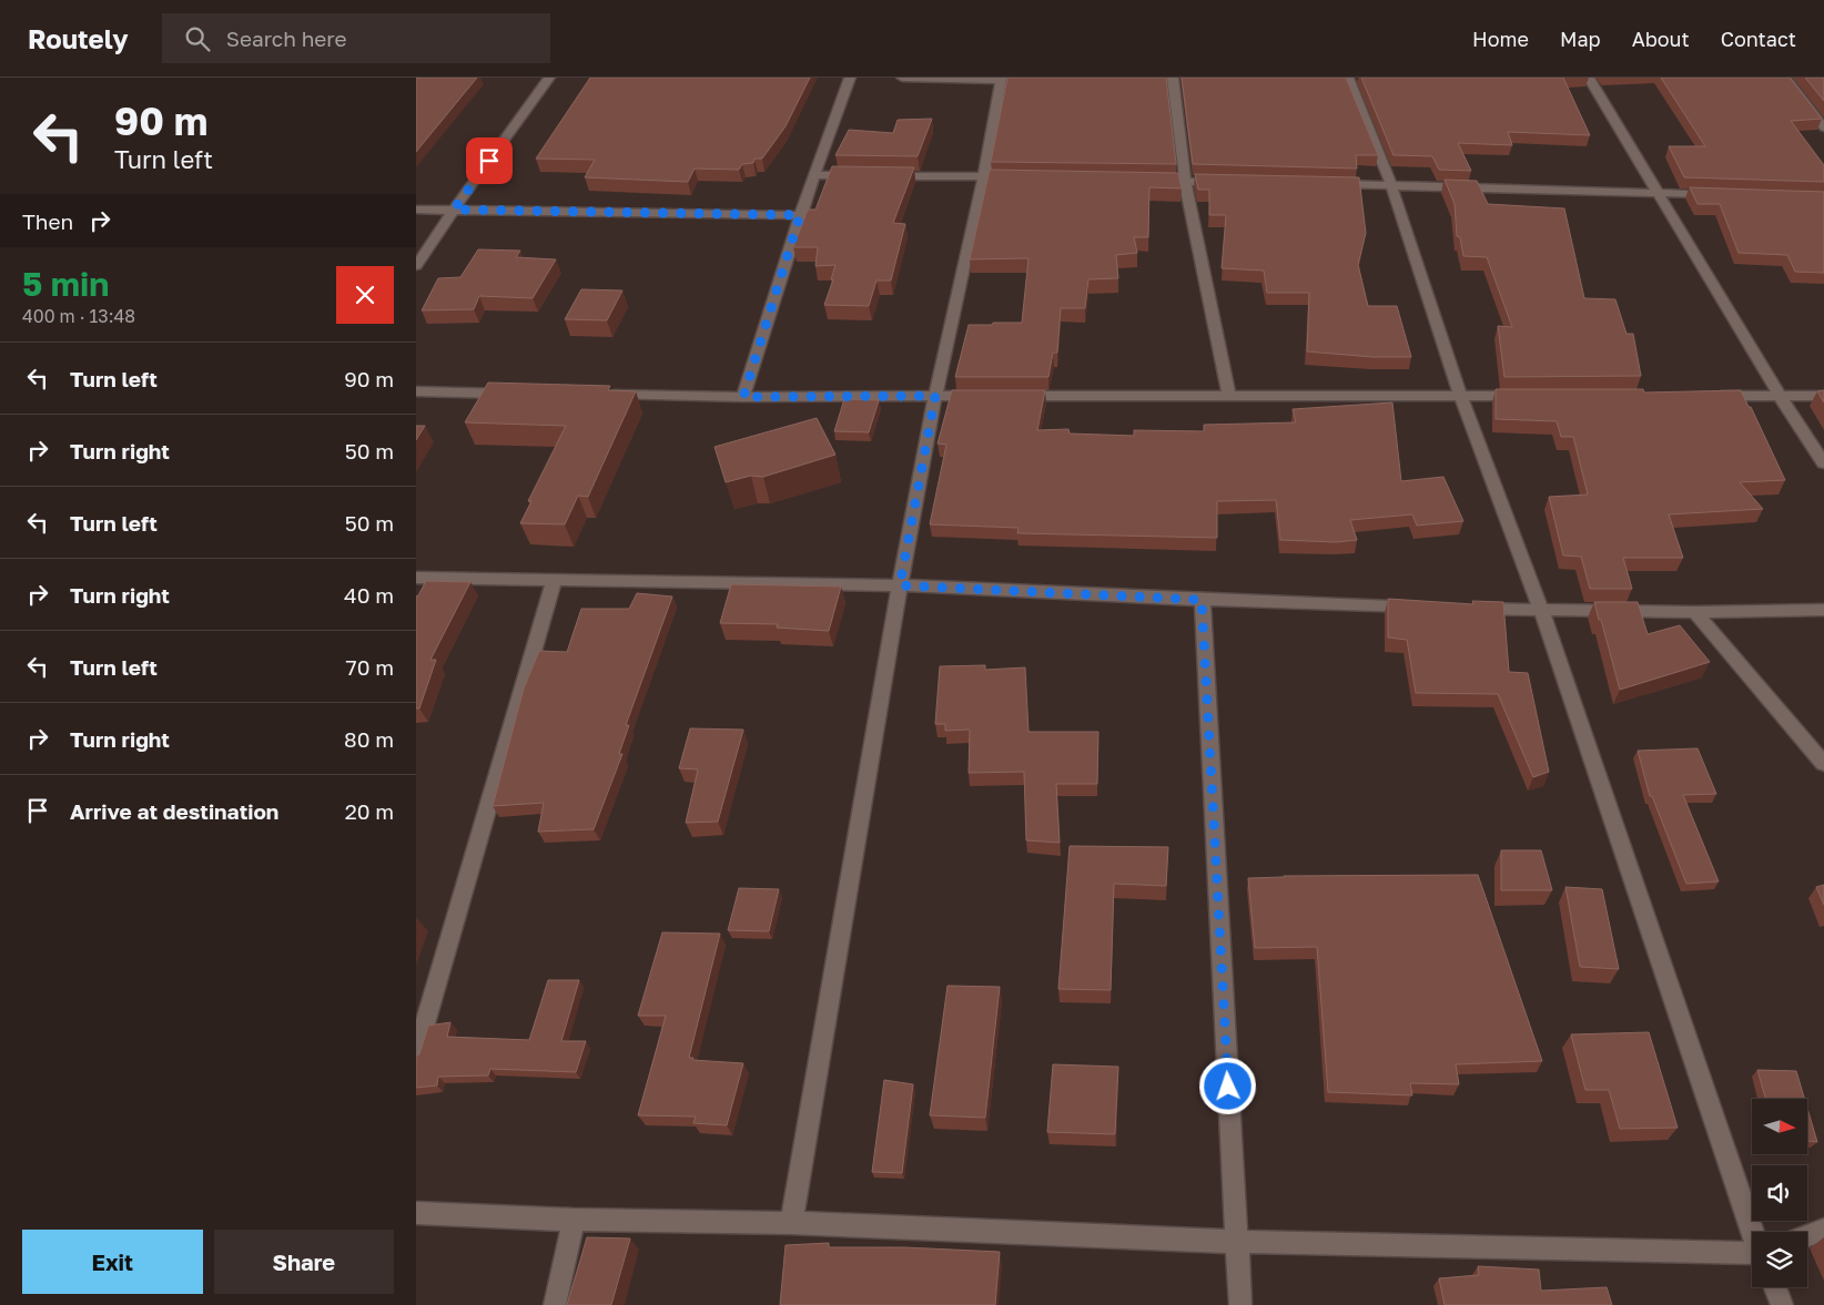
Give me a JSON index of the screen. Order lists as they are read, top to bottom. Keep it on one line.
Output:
{"north":"right","page":{"header":"Routely","search":"Search here","nav":["Home","Map","About","Contact"],"turn":["90 m","Turn left"],"then":"Then","heading":["5 min","400 m · 13:48"],"list":[{"name":"Turn left","value":"90 m"},{"name":"Turn right","value":"50 m"},{"name":"Turn left","value":"50 m"},{"name":"Turn right","value":"40 m"},{"name":"Turn left","value":"70 m"},{"name":"Turn right","value":"80 m"},{"name":"Arrive at destination","value":"20 m"}],"buttons":["Exit","Share"]}}
